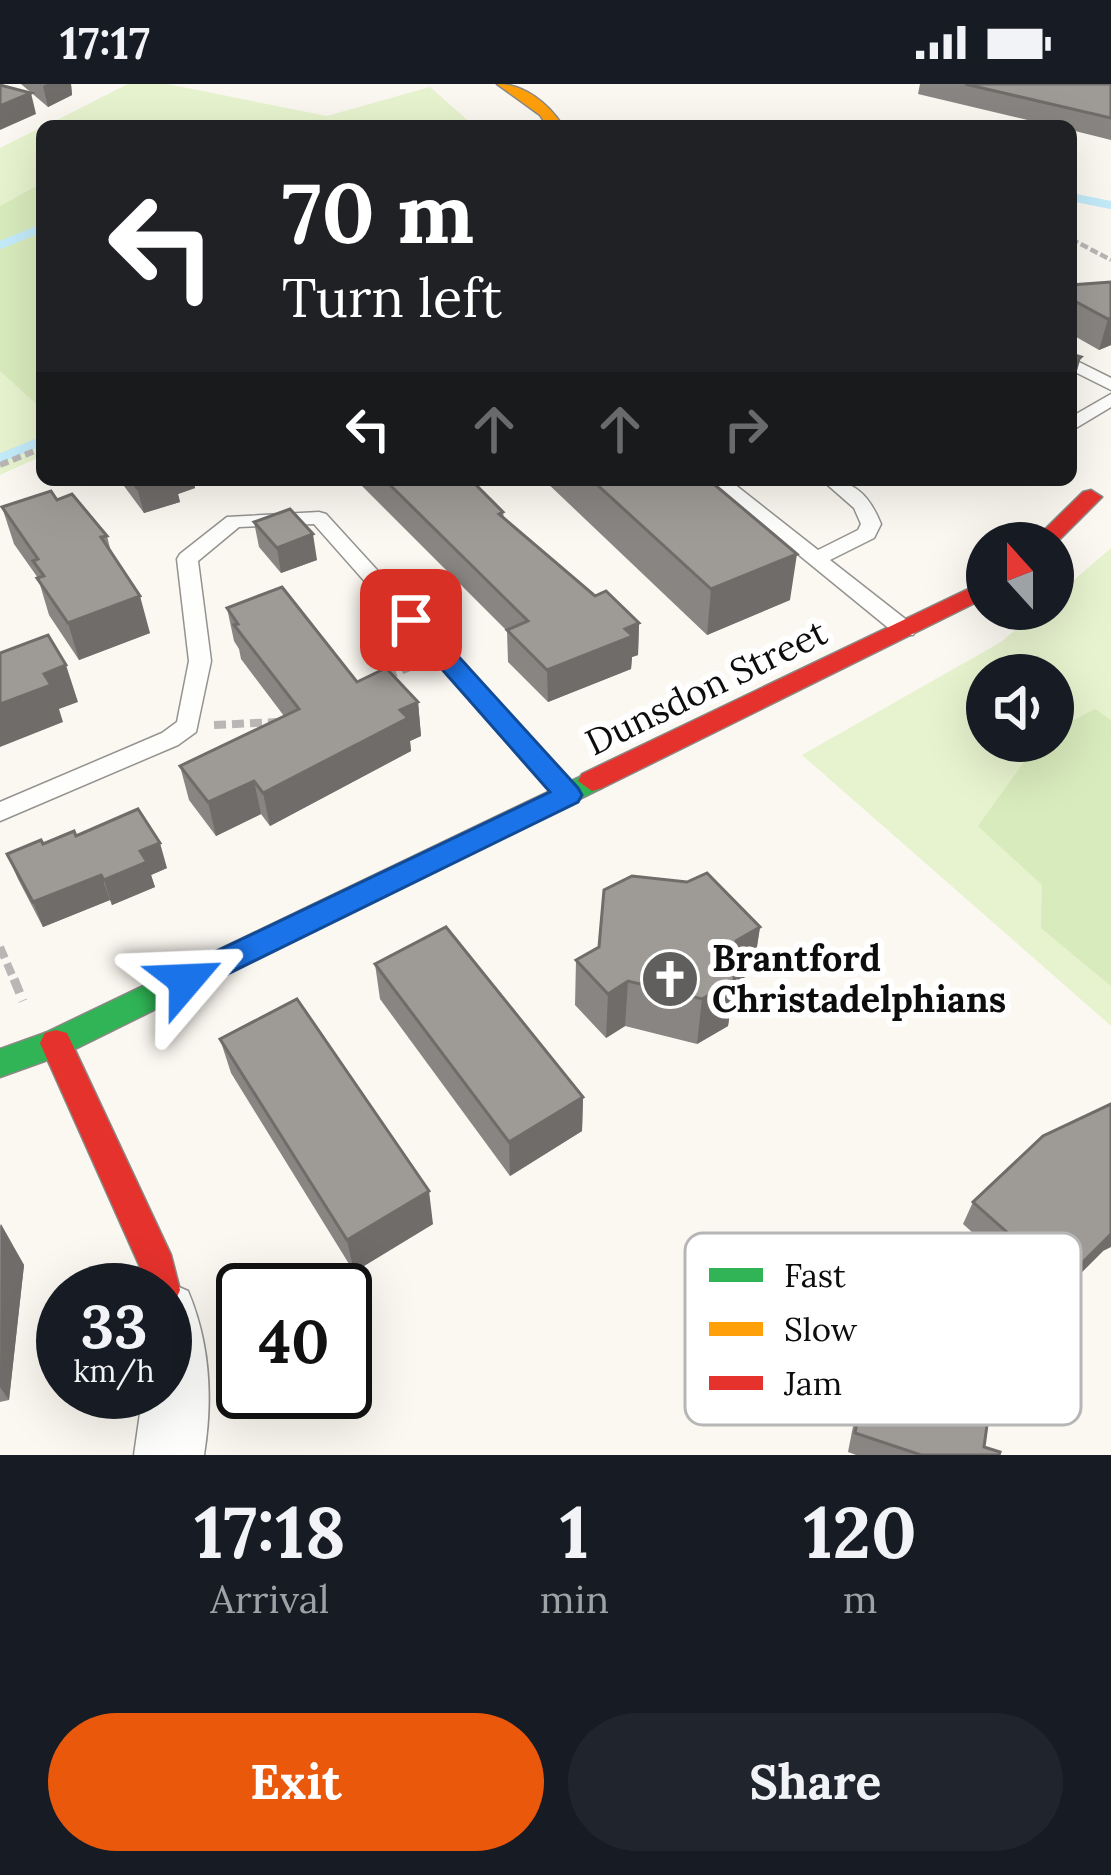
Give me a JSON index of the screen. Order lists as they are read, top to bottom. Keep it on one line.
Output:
{"streets":{"street":["Dunsdon Street"]},"places":{"church":["Brantford Christadelphians"]},"legend":["Fast","Slow","Jam"],"north":"top","page":{"status":"17:17","turn":["70 m","Turn left"],"speed":"33 km/h","limit":"40","eta":["17:18","Arrival","1","min","120","m"],"buttons":["Exit","Share"]}}
